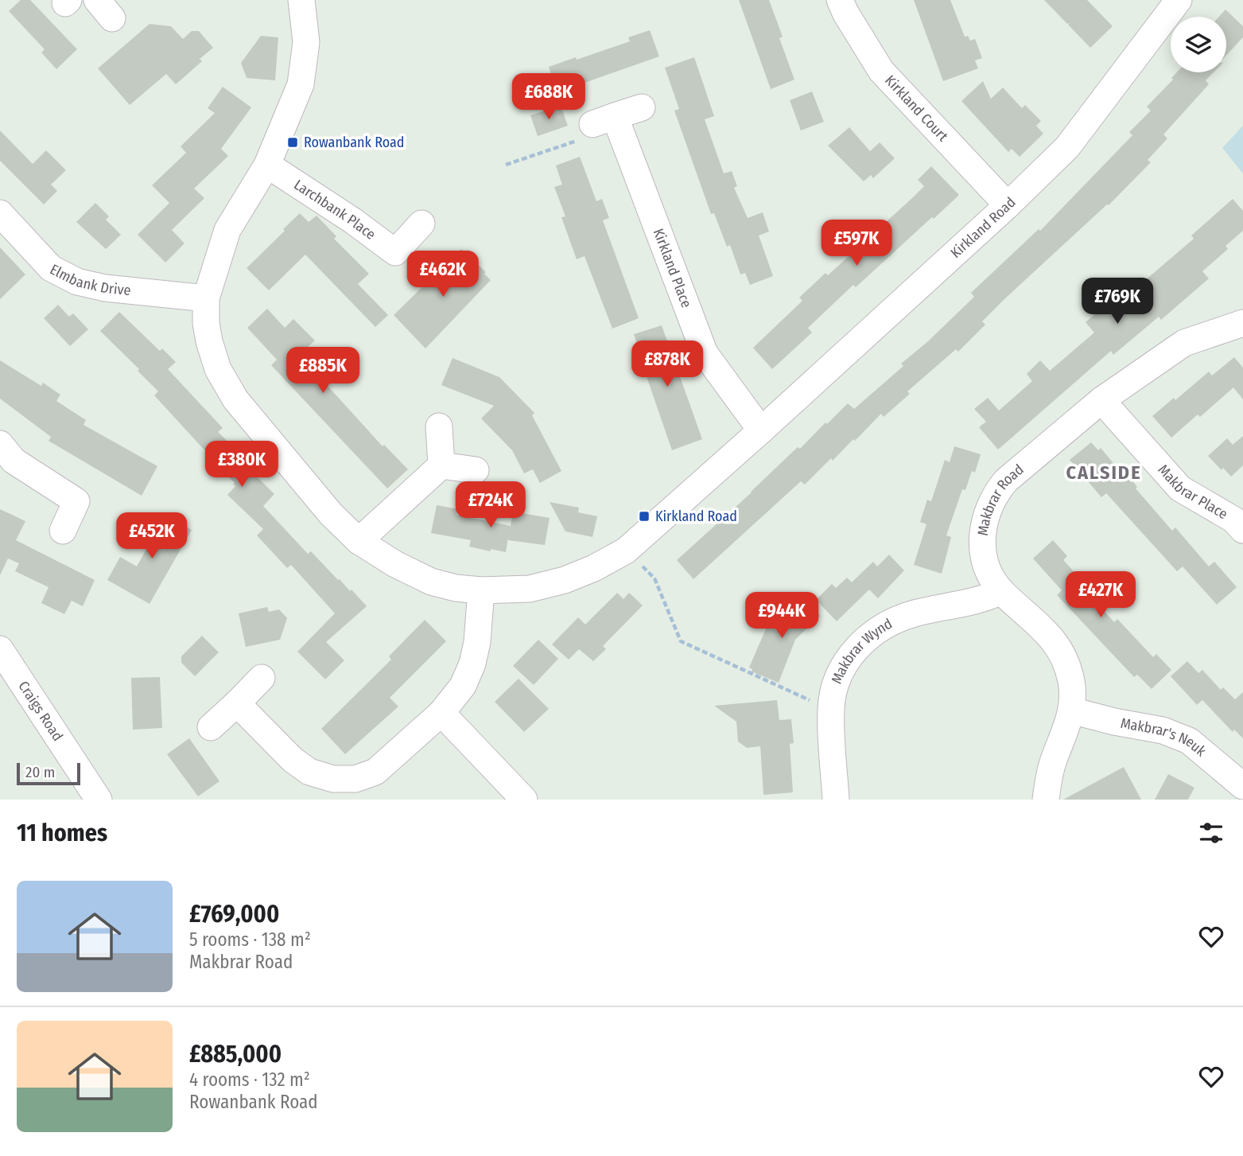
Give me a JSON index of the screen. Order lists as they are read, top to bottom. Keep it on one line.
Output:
{"streets":{"street":["Kirkland Court","Larchbank Place","Kirkland Road","Kirkland Place","Elmbank Drive","Makbrar Place","Makbrar Road","Makbrar Wynd","Craigs Road","Makbrar's Neuk"]},"crossings":[["Kirkland Court","Kirkland Road"],["Kirkland Road","Kirkland Place"],["Makbrar Place","Makbrar Road"],["Makbrar Road","Makbrar Wynd"],["Makbrar Road","Makbrar's Neuk"]],"districts":["CALSIDE"],"places":{"transit":["Rowanbank Road","Kirkland Road"]},"scale_bar":"20 m","page":{"price":["£688K","£597K","£462K","£769K","£878K","£885K","£380K","£724K","£452K","£427K","£944K"],"scale":"20 m","heading":"11 homes","list":[{"name":"£769,000","note":"5 rooms · 138 m² · Makbrar Road"},{"name":"£885,000","note":"4 rooms · 132 m² · Rowanbank Road"}]}}
